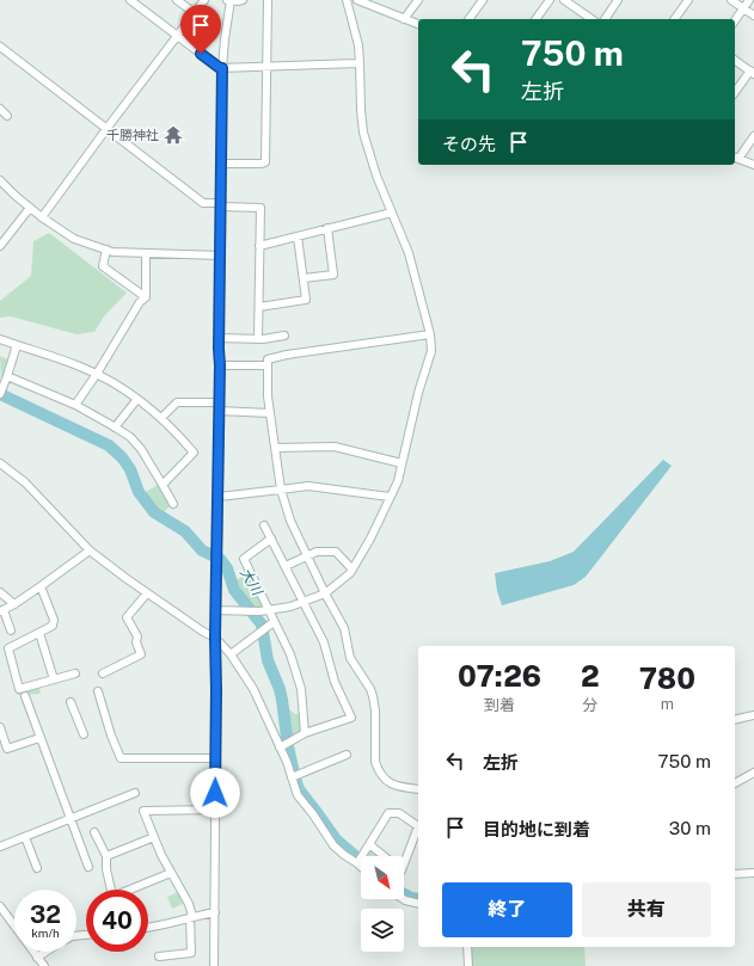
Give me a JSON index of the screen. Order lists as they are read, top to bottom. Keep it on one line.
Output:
{"water":["大川"],"places":{"temple":["千勝神社"]},"north":"bottom right","page":{"turn":["750 m","左折"],"then":"その先","eta":["07:26","到着","2","分","780","m"],"list":[{"name":"左折","value":"750 m"},{"name":"目的地に到着","value":"30 m"}],"buttons":["終了","共有"],"speed":"32 km/h","limit":"40"}}
